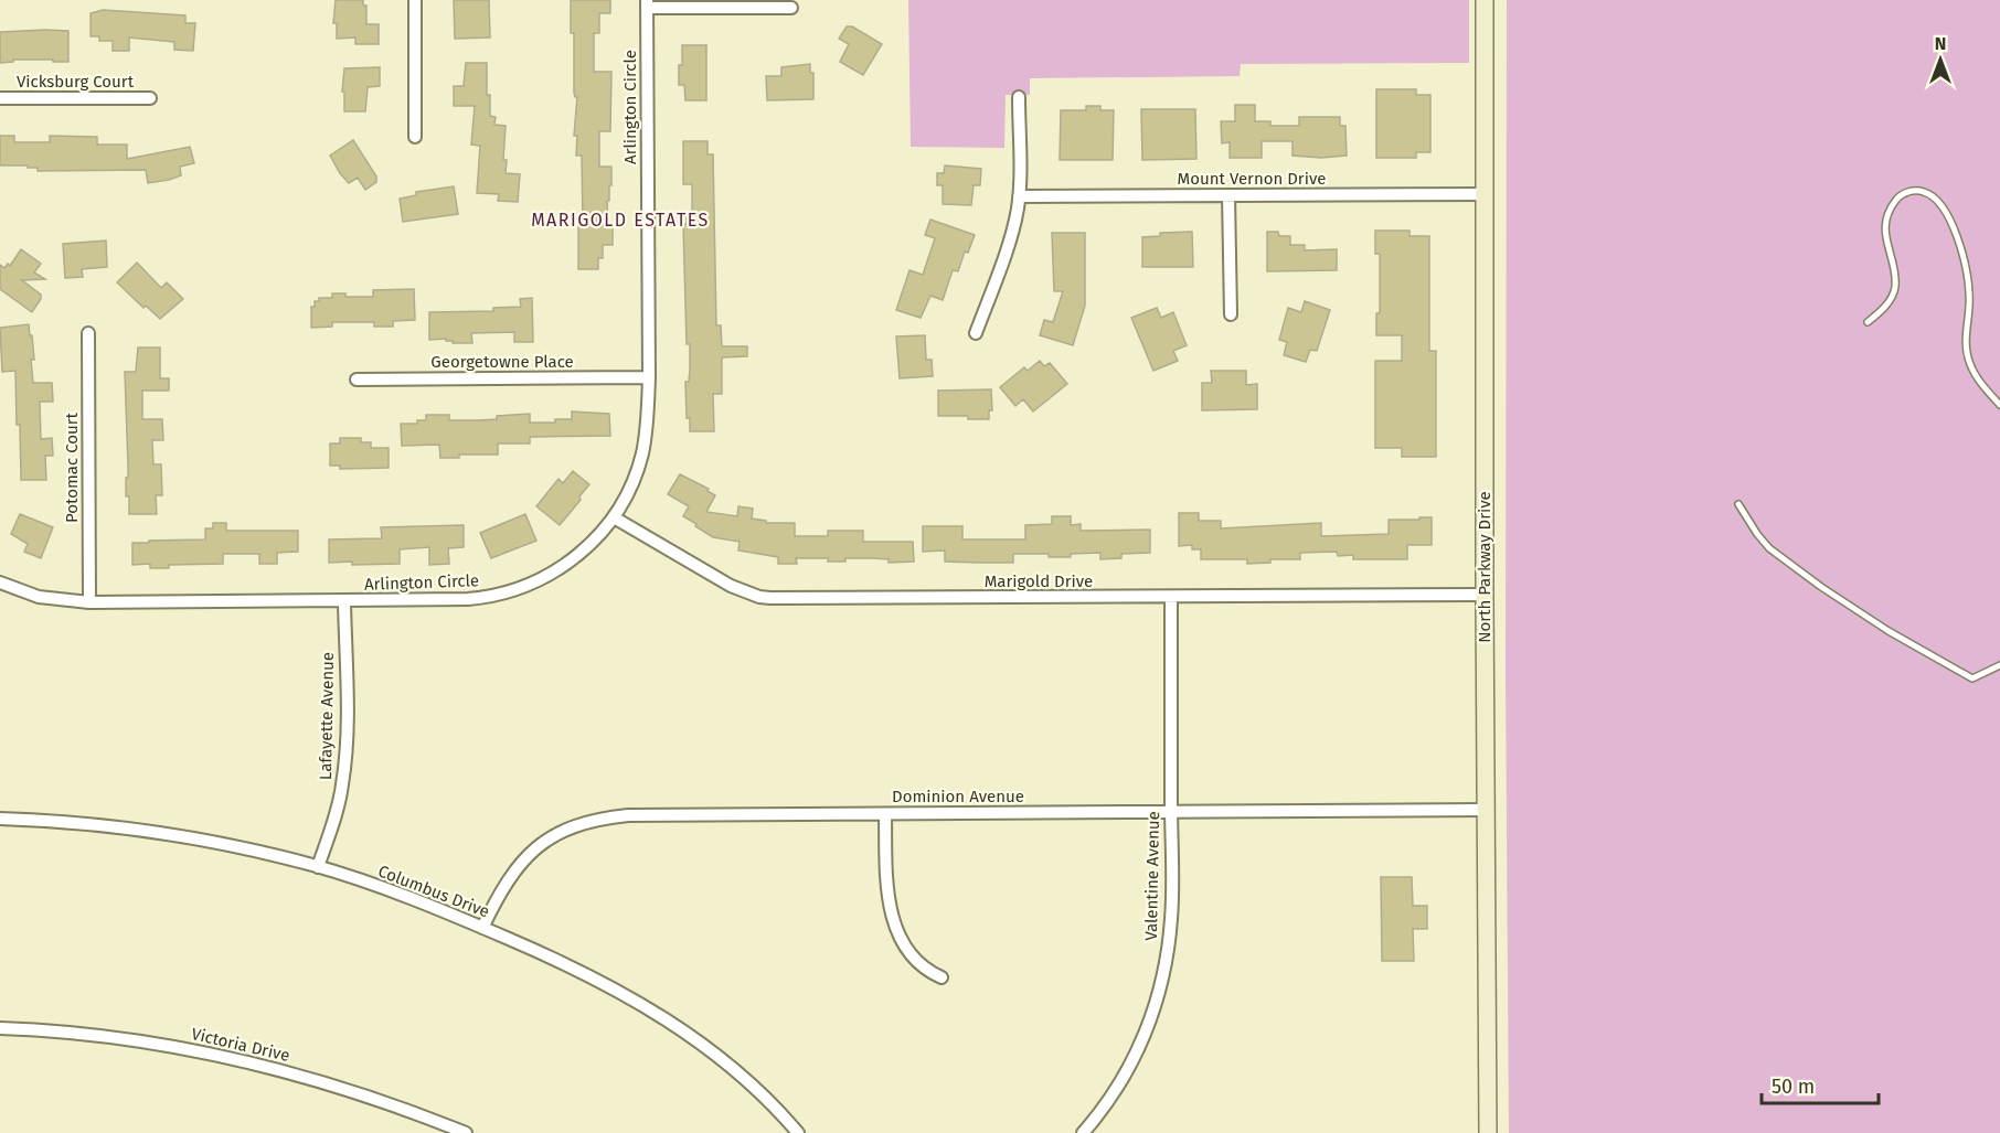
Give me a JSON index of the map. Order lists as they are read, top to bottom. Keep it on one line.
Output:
{"streets":{"main road":["North Parkway Drive"],"street":["Vicksburg Court","Arlington Circle","Mount Vernon Drive","Georgetowne Place","Potomac Court","Marigold Drive","Lafayette Avenue","Dominion Avenue","Valentine Avenue","Columbus Drive","Victoria Drive"]},"crossings":[["Arlington Circle","Georgetowne Place"],["Arlington Circle","Potomac Court"],["Arlington Circle","Marigold Drive"],["Arlington Circle","Lafayette Avenue"],["Mount Vernon Drive","North Parkway Drive"],["North Parkway Drive","Marigold Drive"],["North Parkway Drive","Dominion Avenue"],["Marigold Drive","Valentine Avenue"],["Lafayette Avenue","Columbus Drive"],["Dominion Avenue","Valentine Avenue"],["Dominion Avenue","Columbus Drive"]],"districts":["MARIGOLD ESTATES"],"scale_bar":"50 m","north":"top"}
